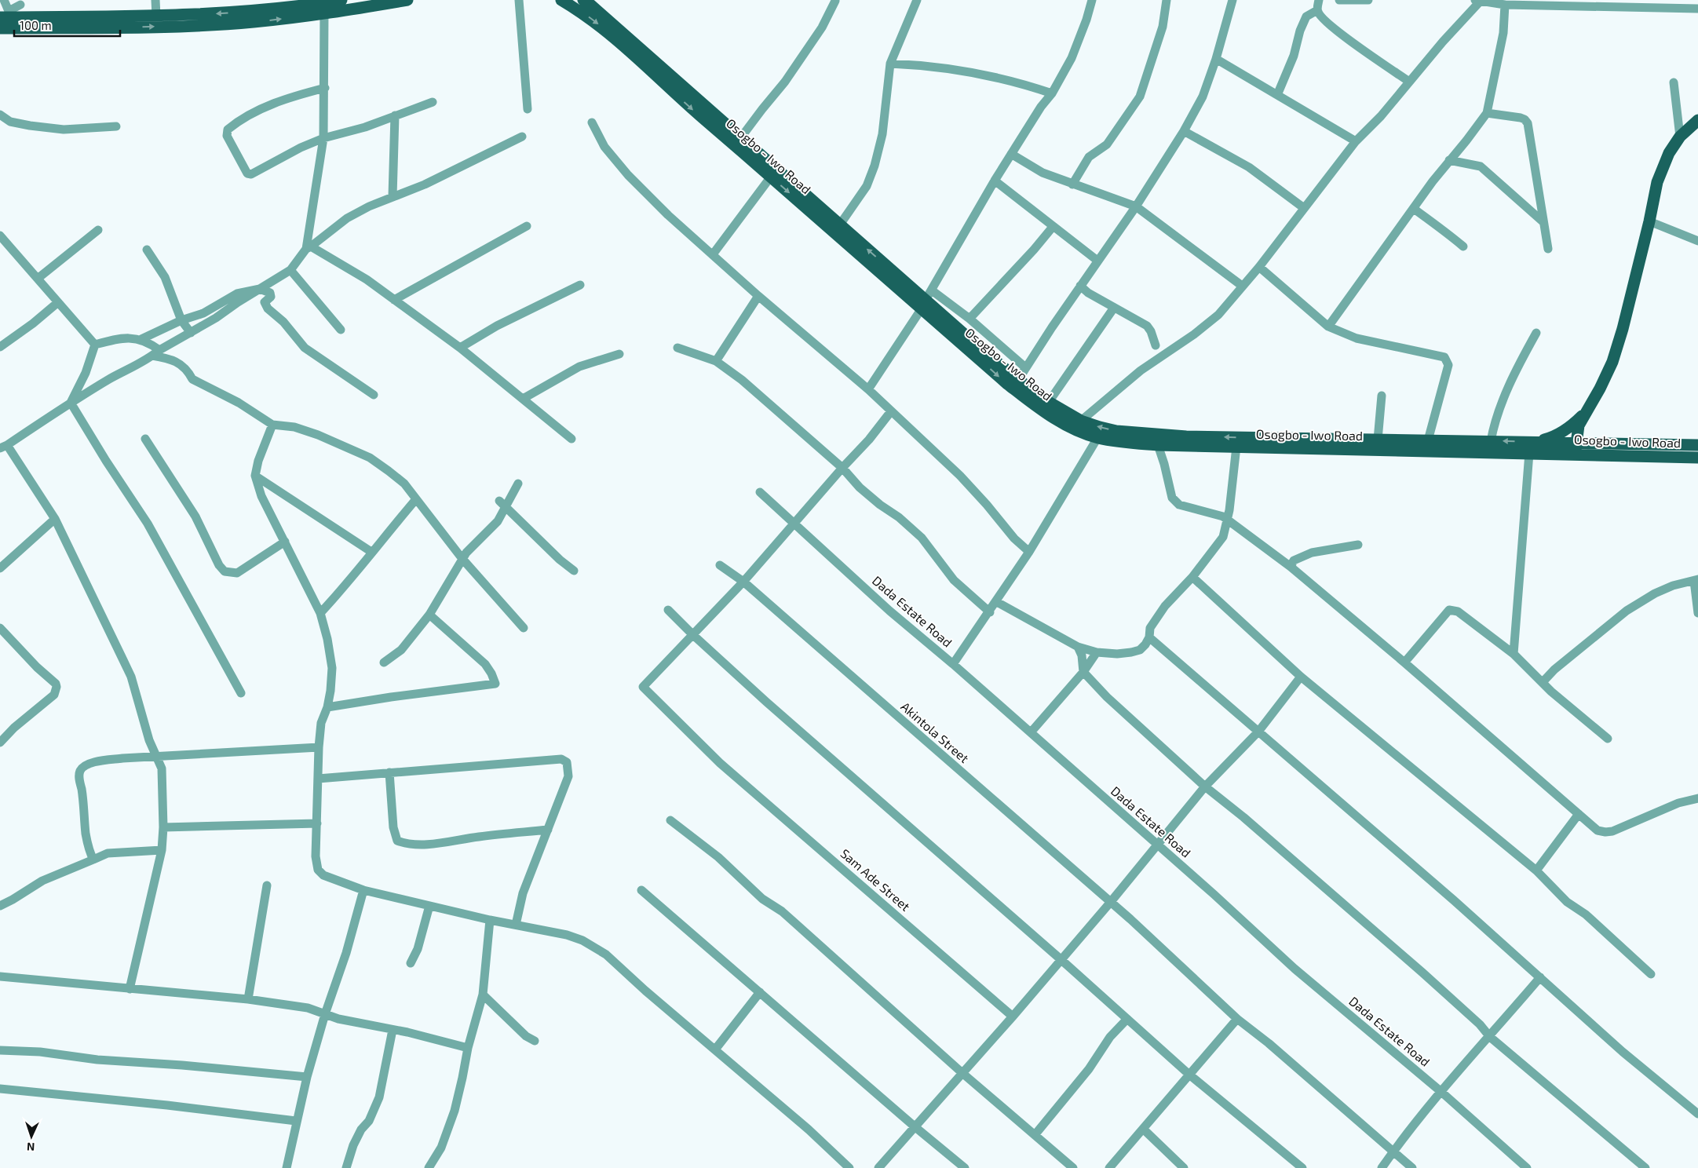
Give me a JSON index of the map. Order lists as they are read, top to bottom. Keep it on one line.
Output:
{"streets":{"main road":["Osogbo - Iwo Road"],"street":["Dada Estate Road","Akintola Street","Sam Ade Street"]},"scale_bar":"100 m","north":"bottom"}
